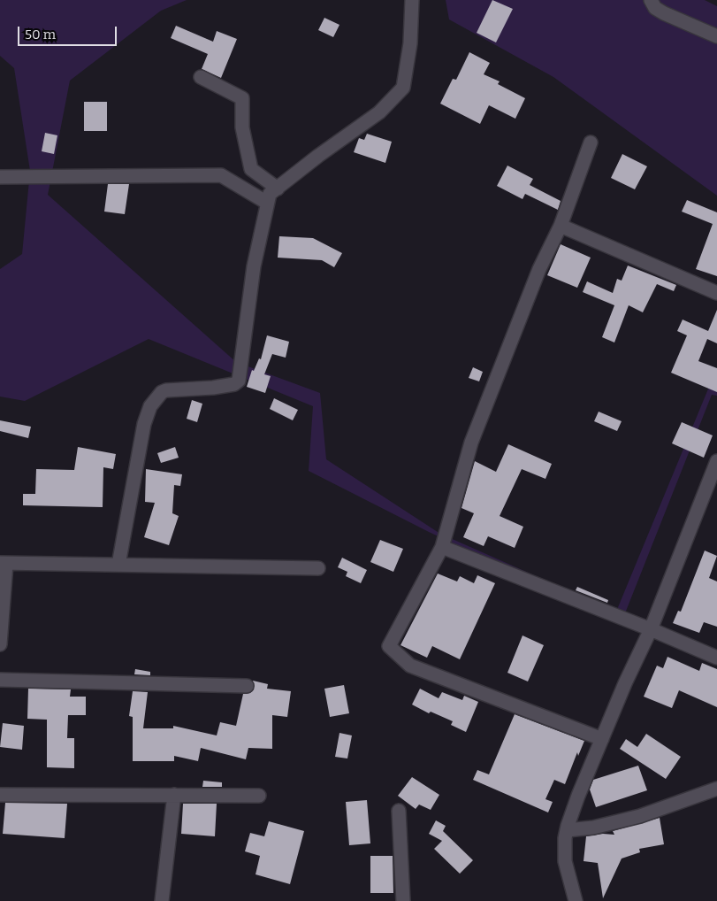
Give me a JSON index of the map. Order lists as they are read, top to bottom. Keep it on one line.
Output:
{"scale_bar":"50 m"}
